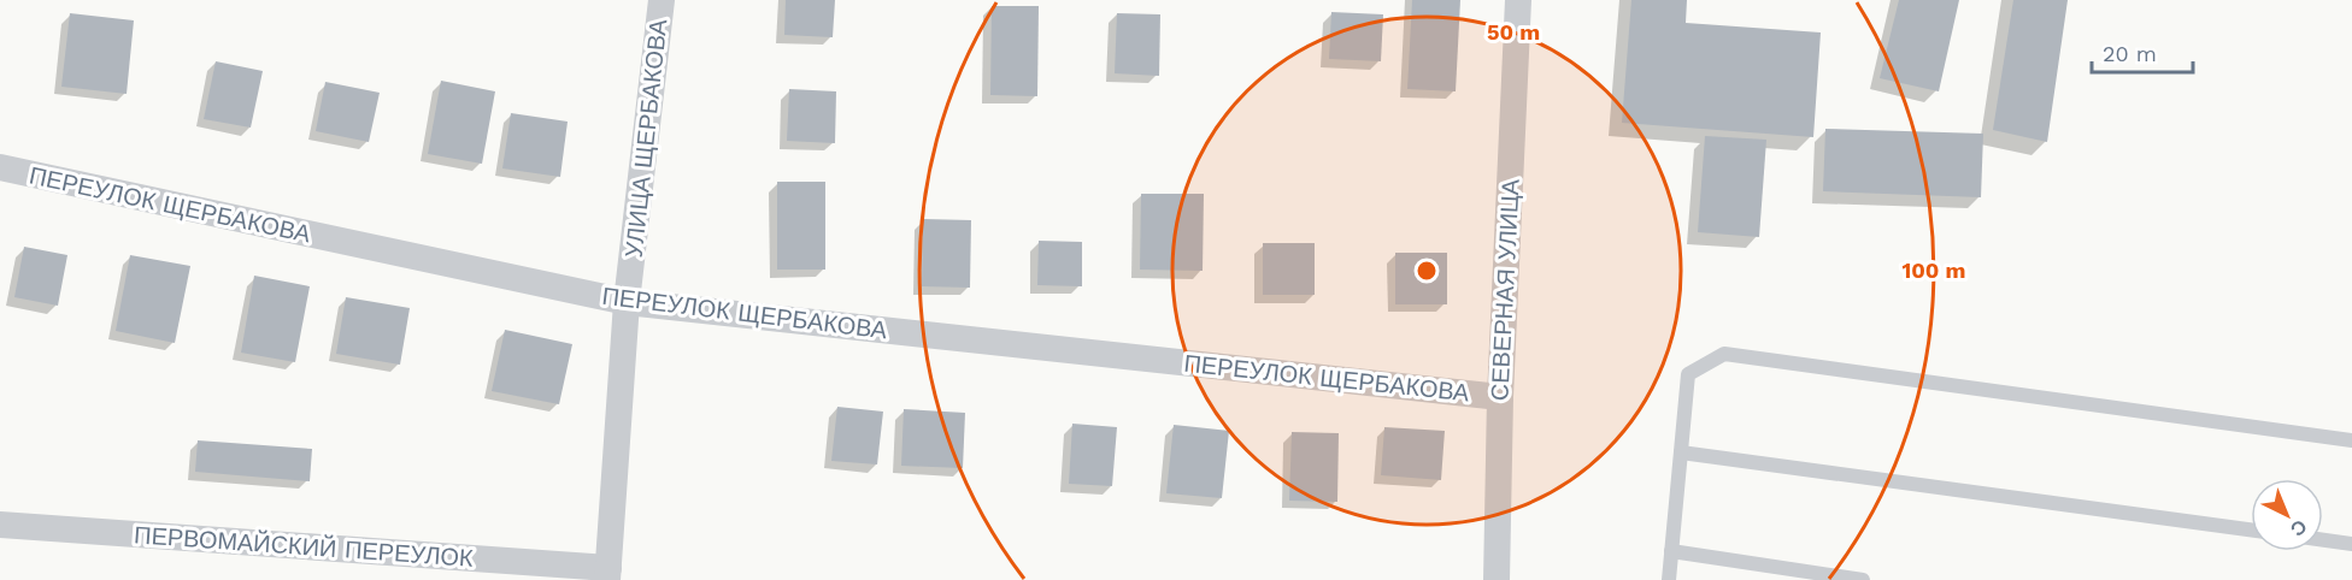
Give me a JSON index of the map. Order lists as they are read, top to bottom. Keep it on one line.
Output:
{"streets":{"street":["УЛИЦА ЩЕРБАКОВА","ПЕРЕУЛОК ЩЕРБАКОВА","СЕВЕРНАЯ УЛИЦА","ПЕРВОМАЙСКИЙ ПЕРЕУЛОК"]},"crossings":[["УЛИЦА ЩЕРБАКОВА","ПЕРЕУЛОК ЩЕРБАКОВА"],["УЛИЦА ЩЕРБАКОВА","ПЕРВОМАЙСКИЙ ПЕРЕУЛОК"],["ПЕРЕУЛОК ЩЕРБАКОВА","СЕВЕРНАЯ УЛИЦА"]],"scale_bar":"20 m","north":"bottom right","rings":["50 m","100 m"]}
